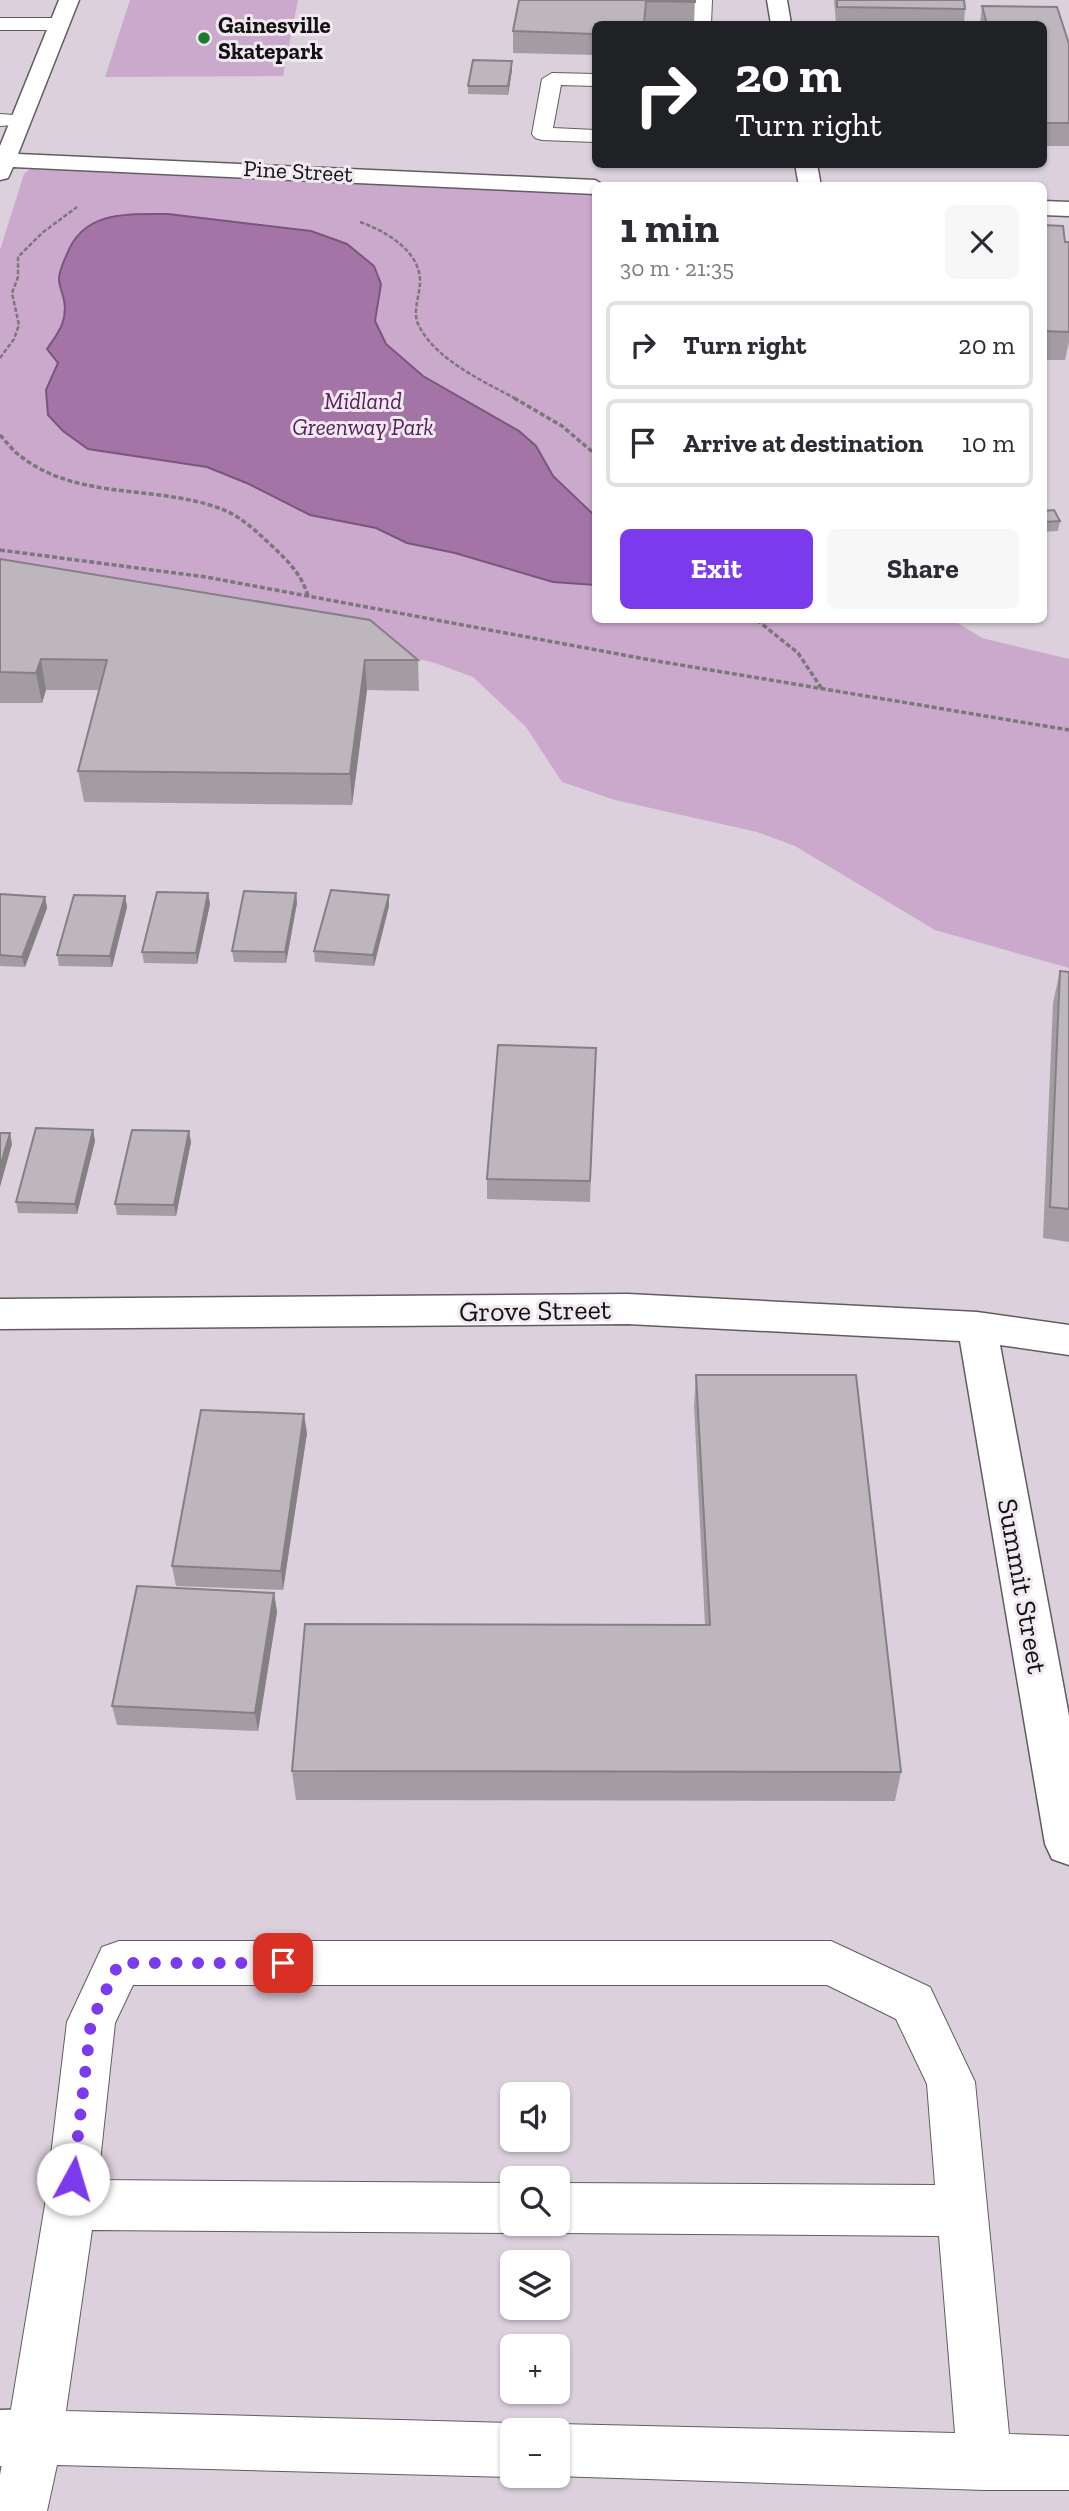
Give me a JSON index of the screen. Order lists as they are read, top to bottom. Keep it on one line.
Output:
{"streets":{"street":["Pine Street","Grove Street","Summit Street"]},"crossings":[["Grove Street","Summit Street"]],"parks":["Midland Greenway Park"],"places":["Gainesville Skatepark"],"page":{"turn":["20 m","Turn right"],"heading":["1 min","30 m · 21:35"],"list":[{"name":"Turn right","value":"20 m"},{"name":"Arrive at destination","value":"10 m"}],"buttons":["Exit","Share"],"map_buttons":["+","−"]}}
